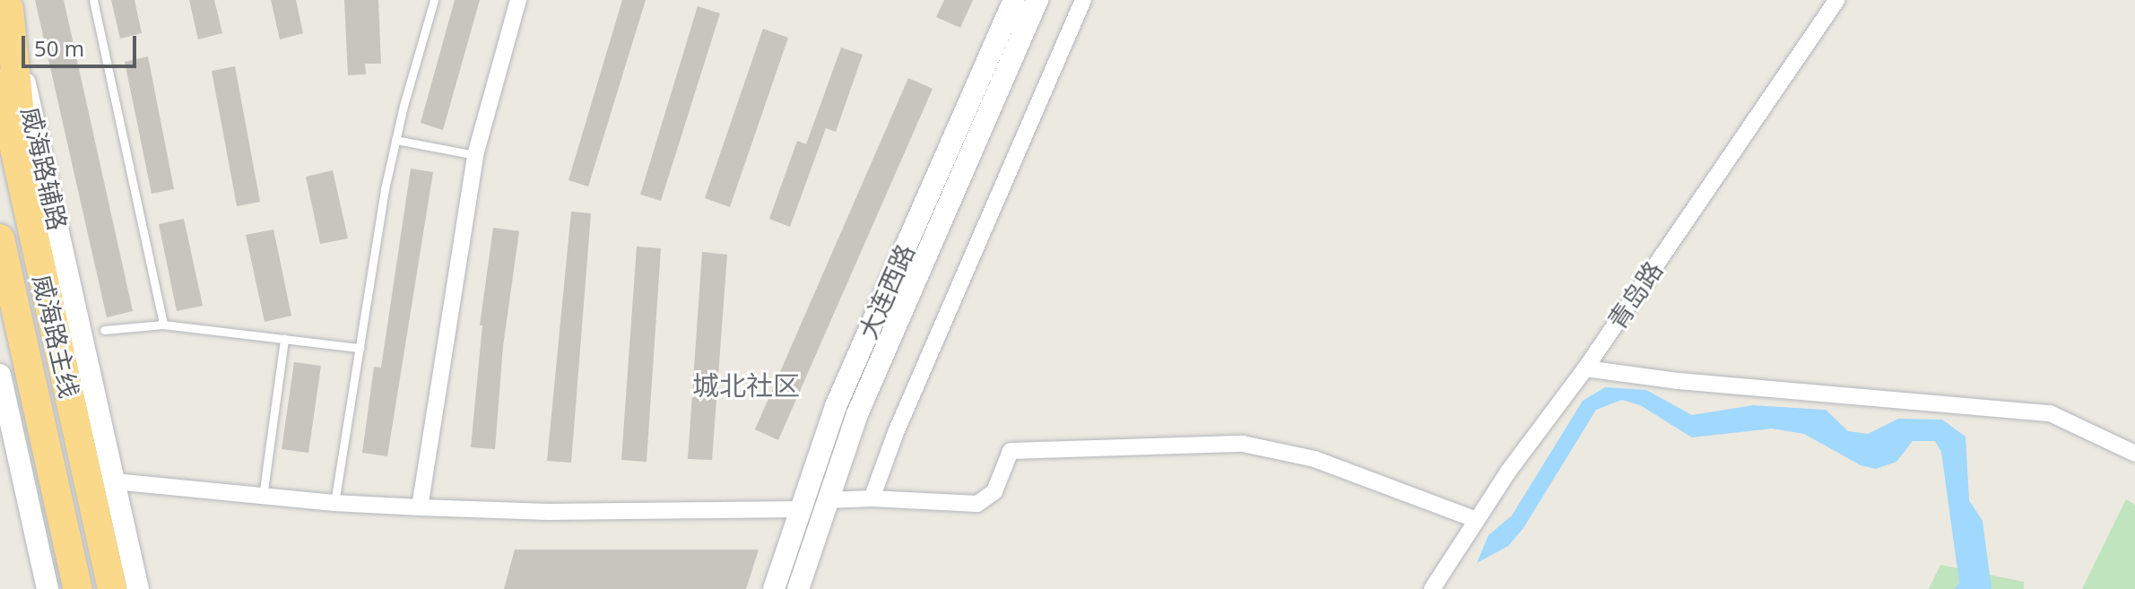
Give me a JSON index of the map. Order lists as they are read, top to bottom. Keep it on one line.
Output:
{"streets":{"highway":["威海路主线"],"main road":["威海路辅路","大连西路"],"street":["青岛路"]},"districts":["城北社区"],"scale_bar":"50 m"}
